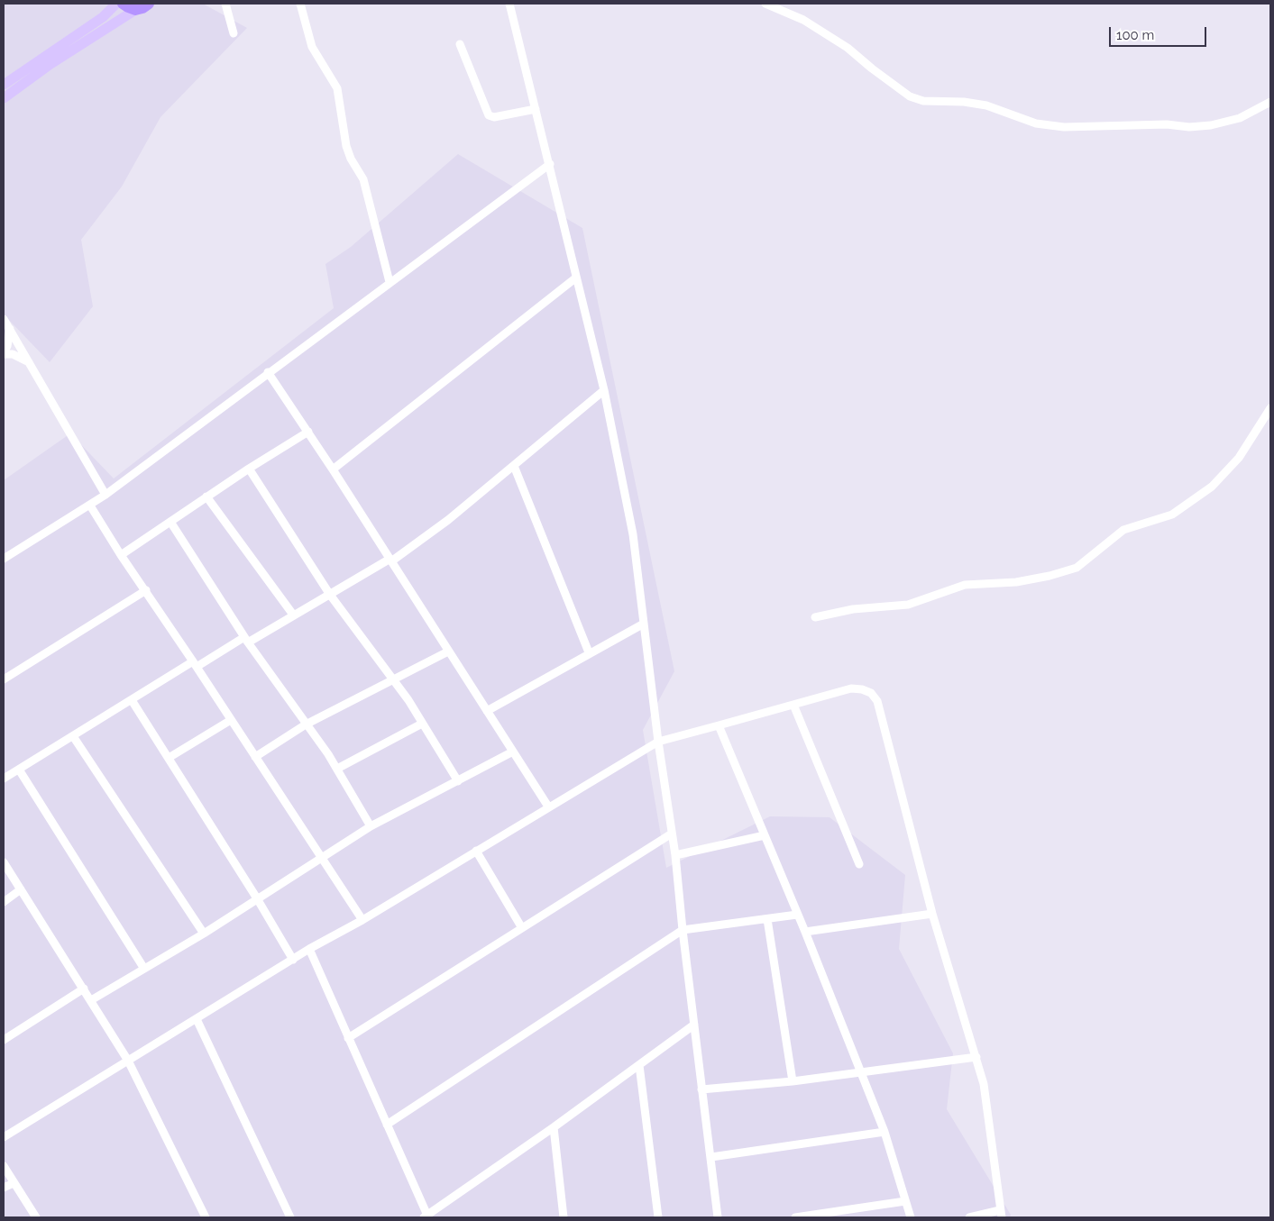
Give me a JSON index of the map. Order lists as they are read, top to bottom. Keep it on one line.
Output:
{"scale_bar":"100 m"}
